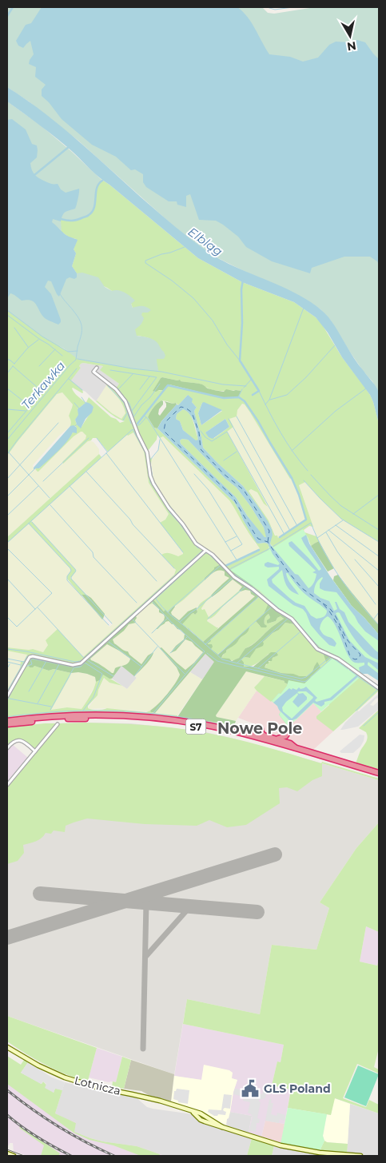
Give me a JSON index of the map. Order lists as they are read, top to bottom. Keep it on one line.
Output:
{"streets":{"highway":["S7"],"street":["Lotnicza"]},"districts":["Nowe Pole"],"water":["Elbląg","Terkawka"],"places":{"public building":["GLS Poland"]},"north":"bottom"}
